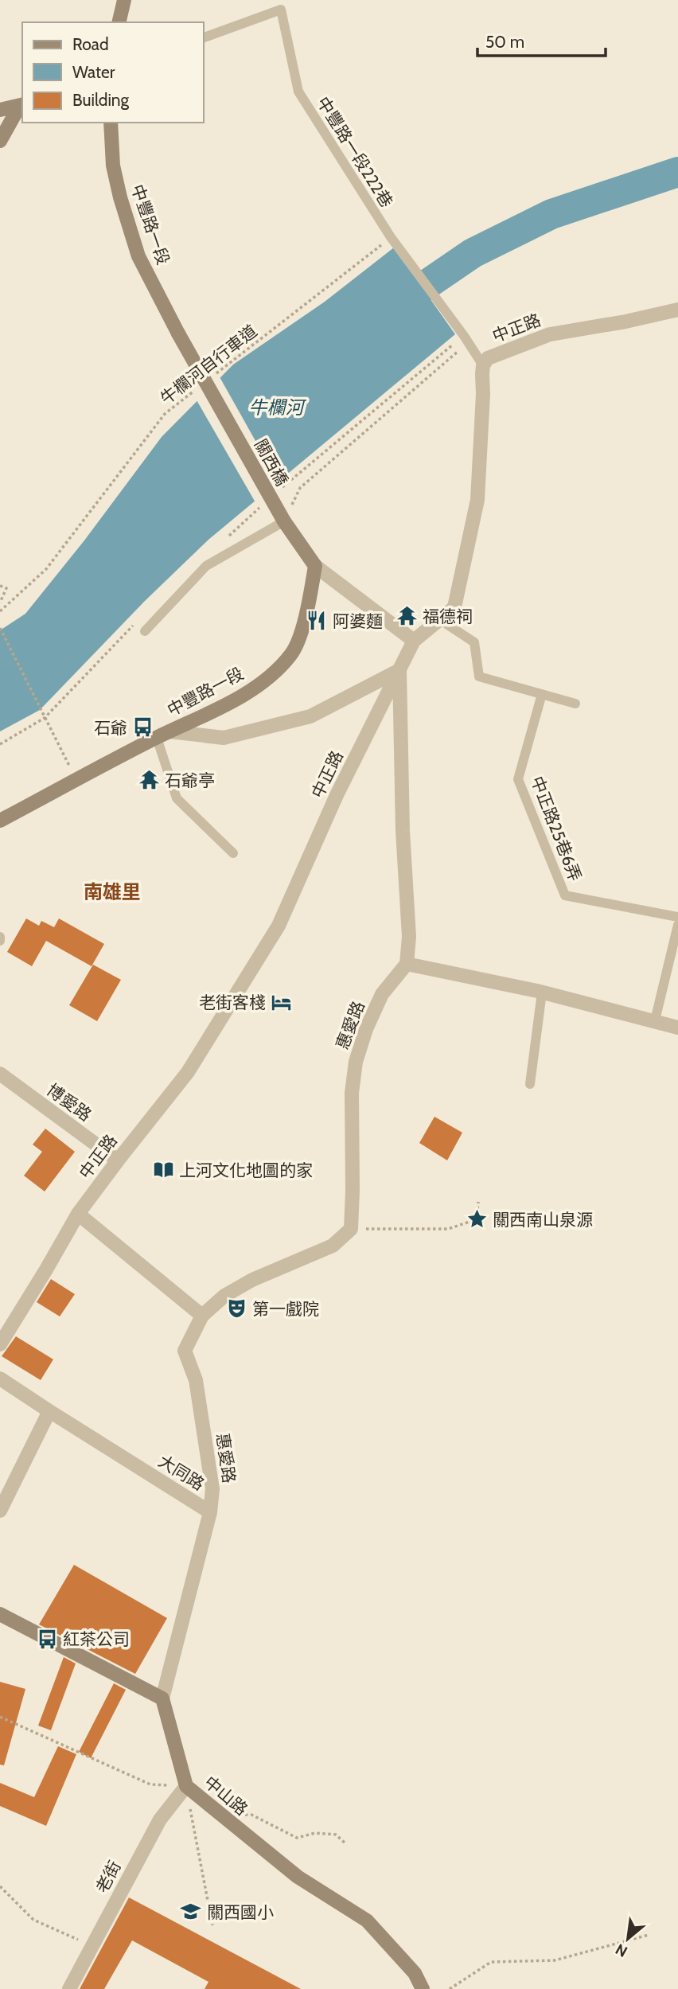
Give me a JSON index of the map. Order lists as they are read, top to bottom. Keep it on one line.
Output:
{"streets":{"main road":["中豐路一段","關西橋","中山路"],"street":["中正路","惠愛路","博愛路","大同路","老街"],"lane":["中豐路一段222巷","中正路25巷6弄"],"path":["牛欄河自行車道"]},"crossings":[["中豐路一段222巷","中正路"],["中豐路一段222巷","牛欄河自行車道"],["中豐路一段","關西橋"],["中正路","博愛路"],["惠愛路","大同路"],["大同路","中山路"],["中山路","老街"]],"districts":["南雄里"],"water":["牛欄河"],"places":{"temple":["福德祠","石爺亭"],"restaurant":["阿婆麵"],"bus stop":["石爺","紅茶公司"],"hotel":["老街客棧"],"library":["上河文化地圖的家"],"place":["關西南山泉源"],"theatre":["第一戲院"],"school or university":["關西國小"]},"legend":["Road","Water","Building"],"scale_bar":"50 m","north":"bottom left"}
